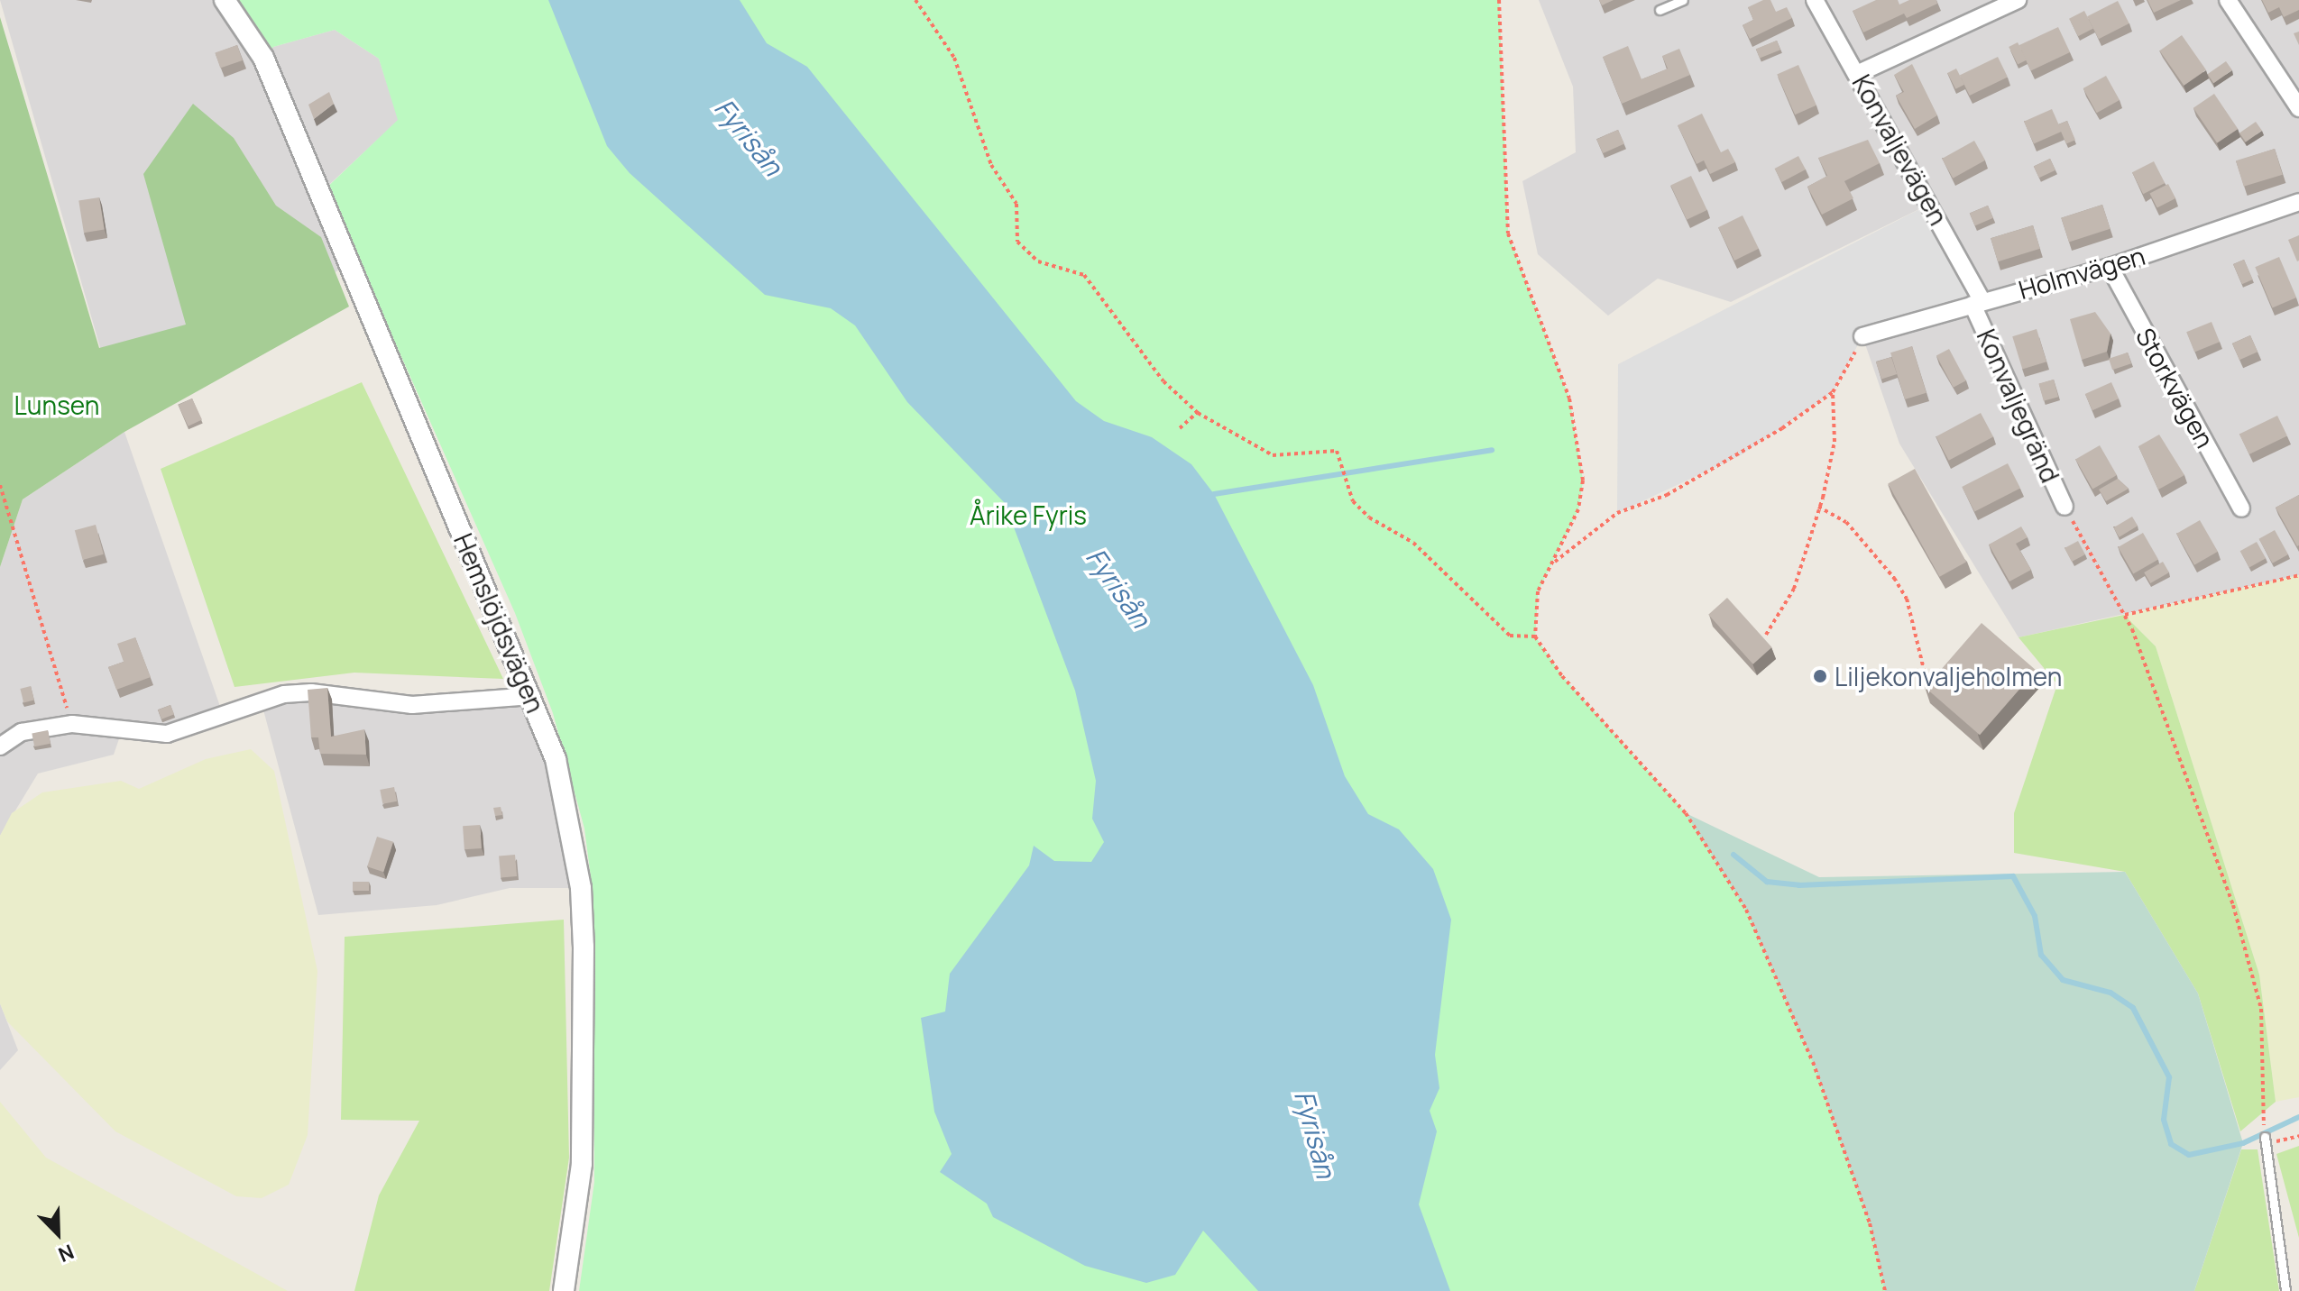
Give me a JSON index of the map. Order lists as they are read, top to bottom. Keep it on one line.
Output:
{"streets":{"street":["Konvaljevägen","Holmvägen","Storkvägen","Konvaljegränd","Hemslöjdsvägen"]},"crossings":[["Konvaljevägen","Holmvägen"],["Konvaljevägen","Konvaljegränd"],["Holmvägen","Storkvägen"],["Holmvägen","Konvaljegränd"]],"water":["Fyrisån"],"parks":["Lunsen","Årike Fyris"],"places":["Liljekonvaljeholmen"],"north":"bottom right"}
